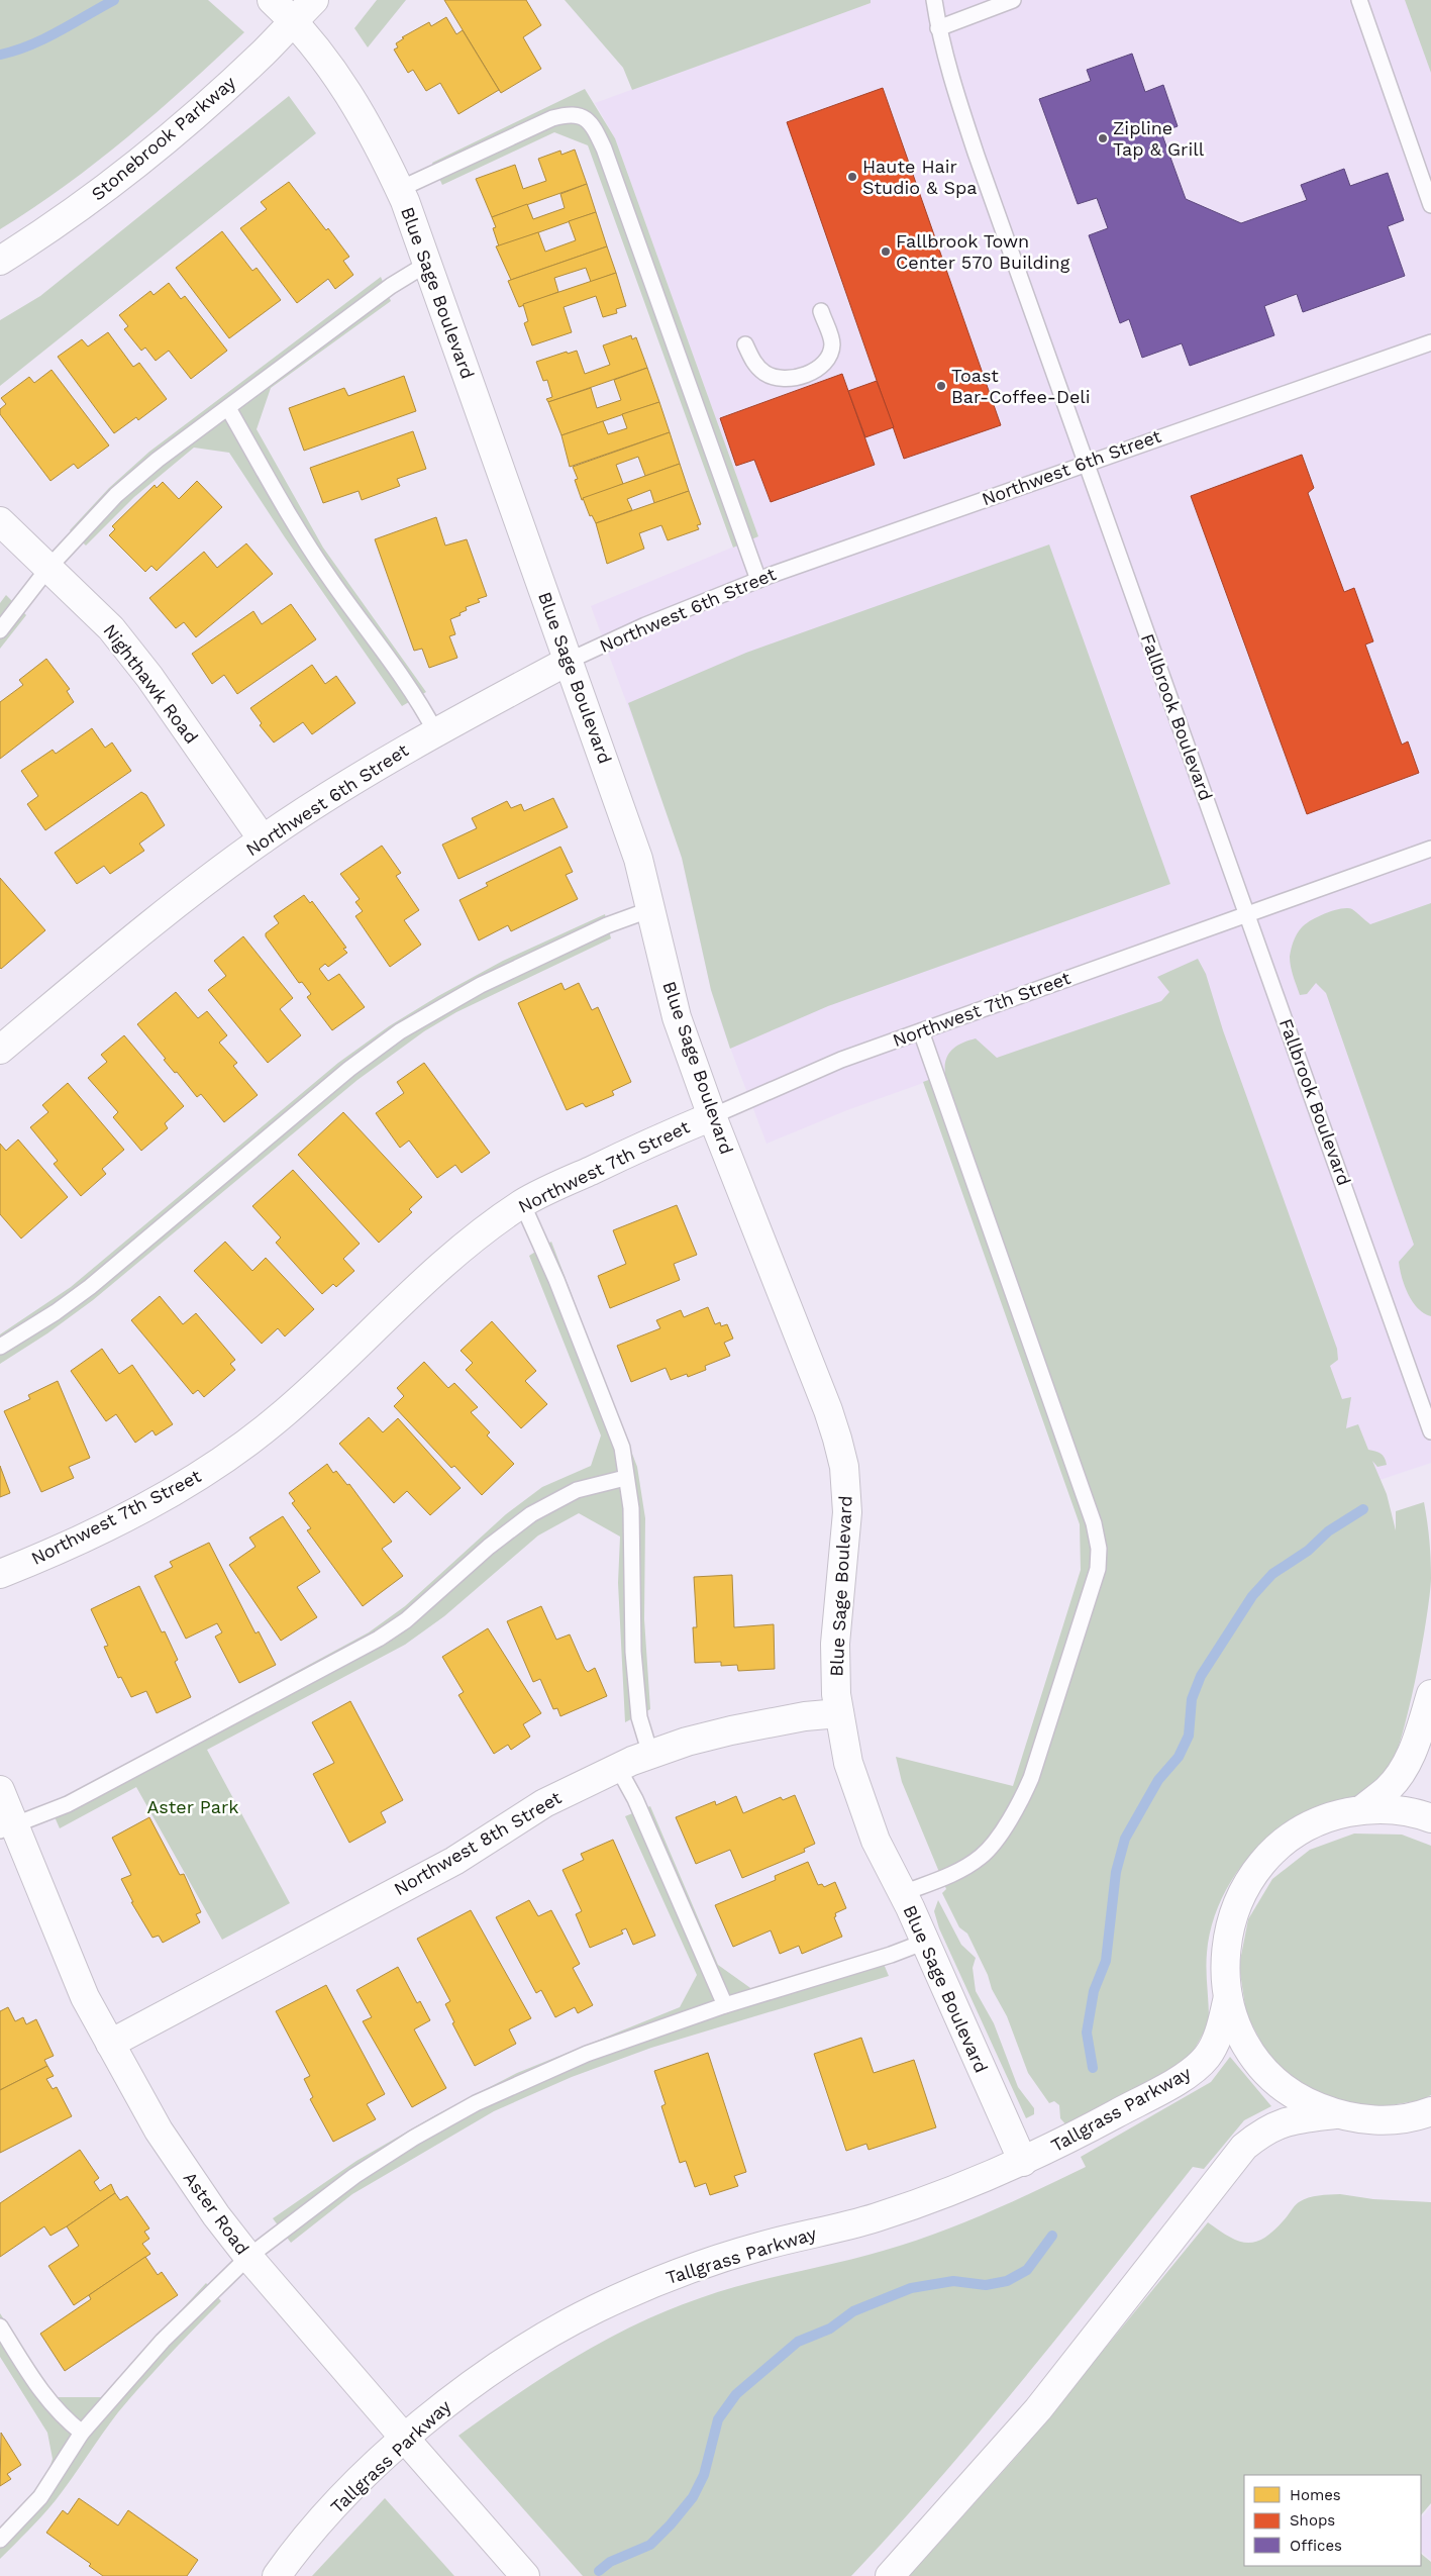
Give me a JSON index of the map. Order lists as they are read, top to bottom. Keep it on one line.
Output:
{"streets":{"street":["Stonebrook Parkway","Blue Sage Boulevard","Northwest 6th Street","Nighthawk Road","Northwest 7th Street","Northwest 8th Street","Tallgrass Parkway","Aster Road"],"lane":["Fallbrook Boulevard"]},"crossings":[["Stonebrook Parkway","Blue Sage Boulevard"],["Blue Sage Boulevard","Northwest 6th Street"],["Blue Sage Boulevard","Northwest 7th Street"],["Blue Sage Boulevard","Northwest 8th Street"],["Blue Sage Boulevard","Tallgrass Parkway"],["Northwest 6th Street","Nighthawk Road"],["Northwest 6th Street","Fallbrook Boulevard"],["Fallbrook Boulevard","Northwest 7th Street"],["Northwest 8th Street","Aster Road"],["Tallgrass Parkway","Aster Road"]],"parks":["Aster Park"],"places":["Zipline Tap & Grill","Haute Hair Studio & Spa","Fallbrook Town Center 570 Building","Toast Bar-Coffee-Deli"],"legend":["Homes","Shops","Offices"]}
